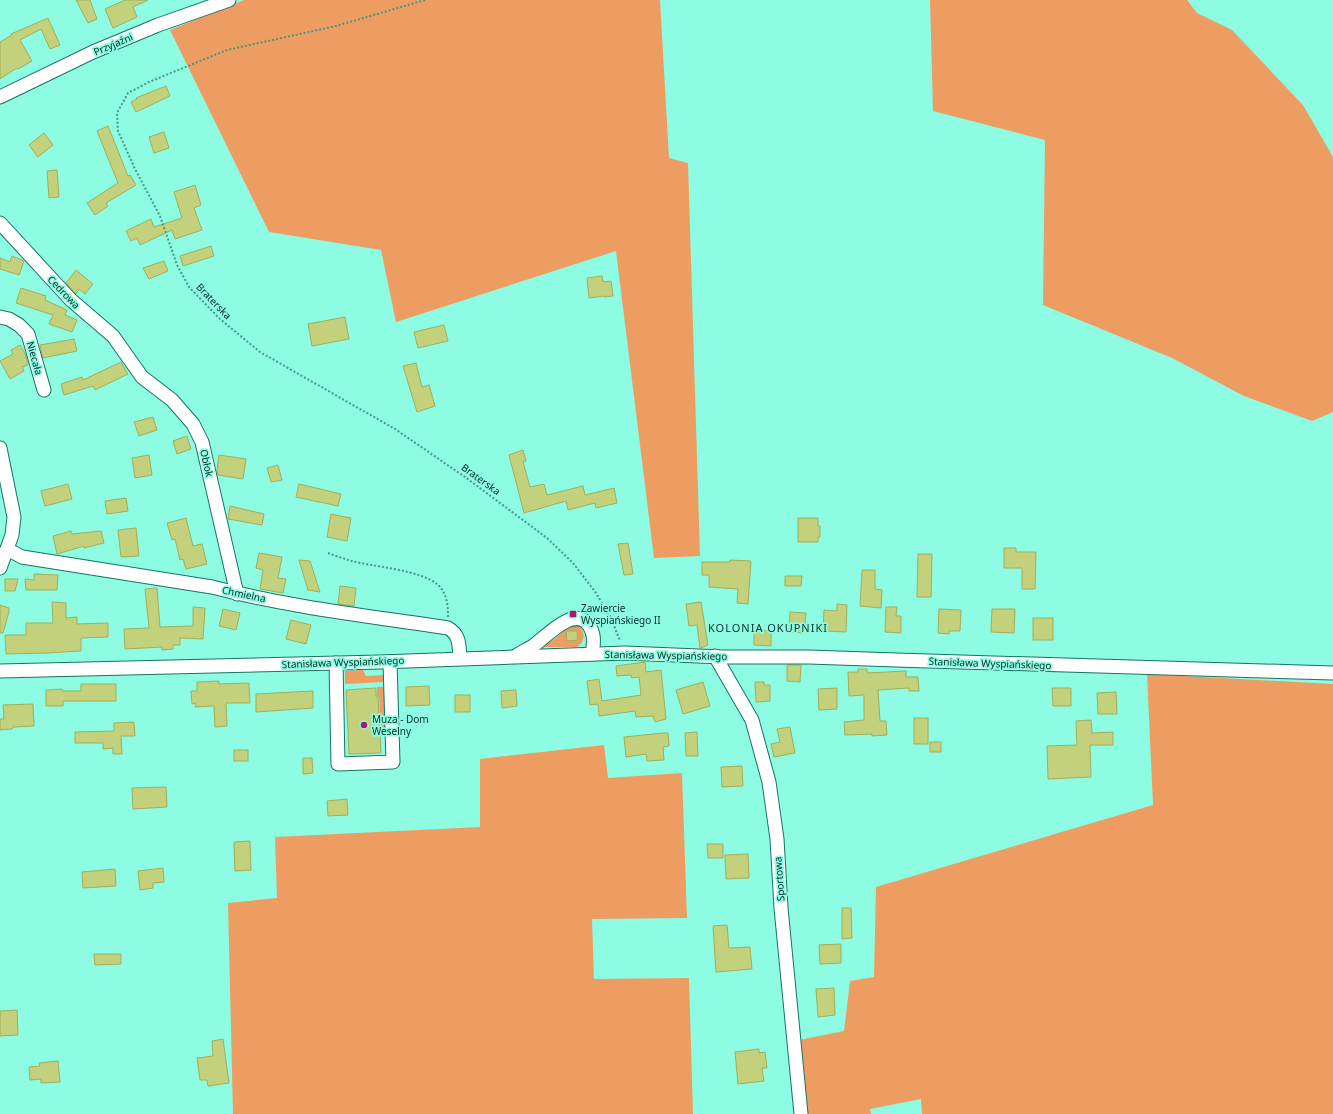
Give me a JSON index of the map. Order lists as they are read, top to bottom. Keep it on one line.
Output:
{"streets":{"street":["Przyjaźni","Cedrowa","Niecała","Obłok","Chmielna","Stanisława Wyspiańskiego","Sportowa"],"path":["Braterska"]},"crossings":[["Cedrowa","Obłok"],["Braterska","Stanisława Wyspiańskiego"],["Obłok","Chmielna"],["Stanisława Wyspiańskiego","Sportowa"]],"districts":["KOLONIA OKUPNIKI"],"places":{"transit":["Zawiercie Wyspiańskiego II"],"other":["Muza - Dom Weselny"]}}
